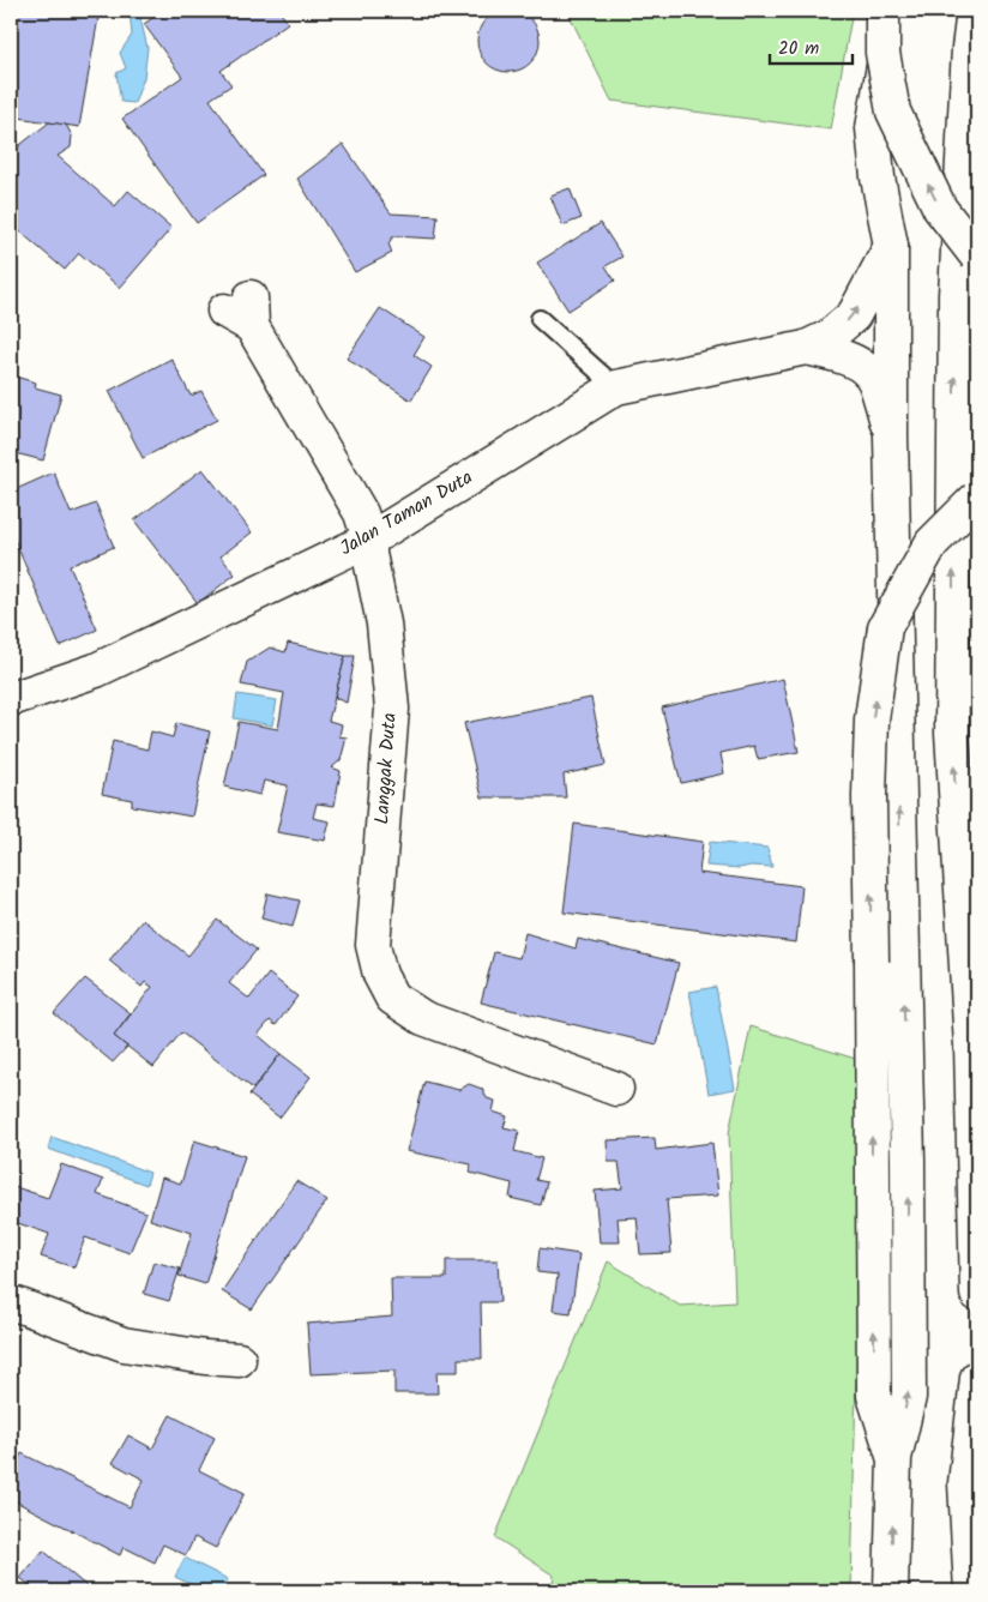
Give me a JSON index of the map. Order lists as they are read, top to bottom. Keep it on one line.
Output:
{"streets":{"main road":["Jalan Taman Duta","Langgak Duta"]},"crossings":[["Jalan Taman Duta","Langgak Duta"]],"scale_bar":"20 m"}
